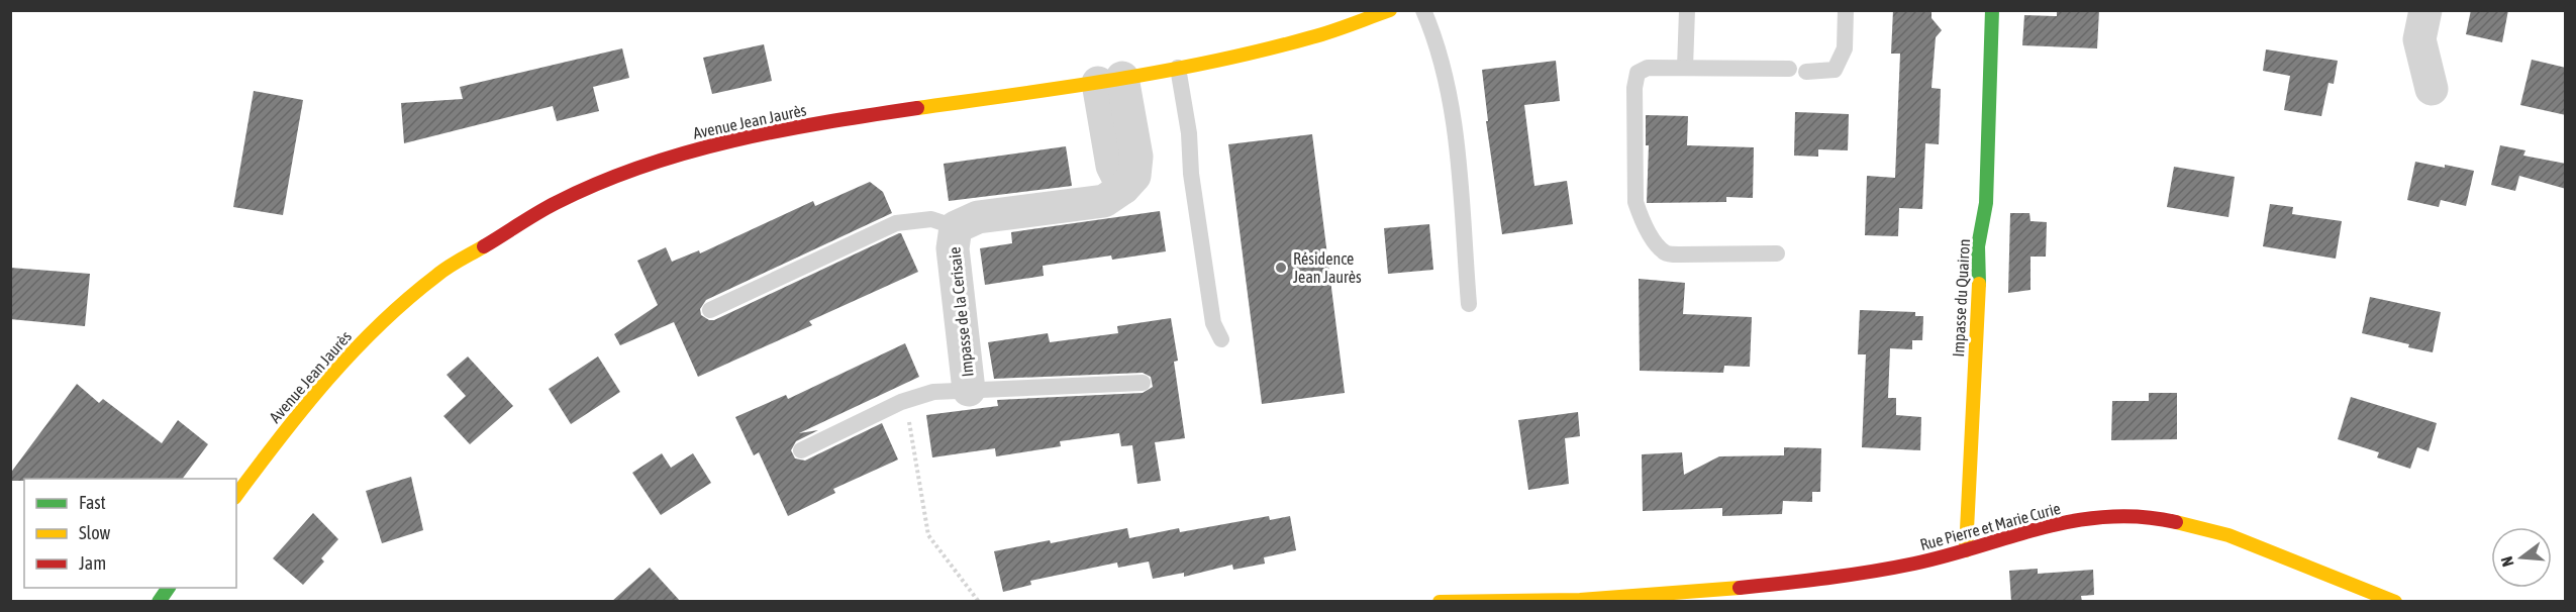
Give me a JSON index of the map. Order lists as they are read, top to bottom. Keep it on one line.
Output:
{"streets":{"street":["Avenue Jean Jaurès","Impasse du Quairon","Impasse de la Cerisaie","Rue Pierre et Marie Curie"]},"crossings":[["Avenue Jean Jaurès","Impasse de la Cerisaie"],["Impasse du Quairon","Rue Pierre et Marie Curie"]],"places":["Résidence Jean Jaurès"],"legend":["Fast","Slow","Jam"],"north":"left"}
